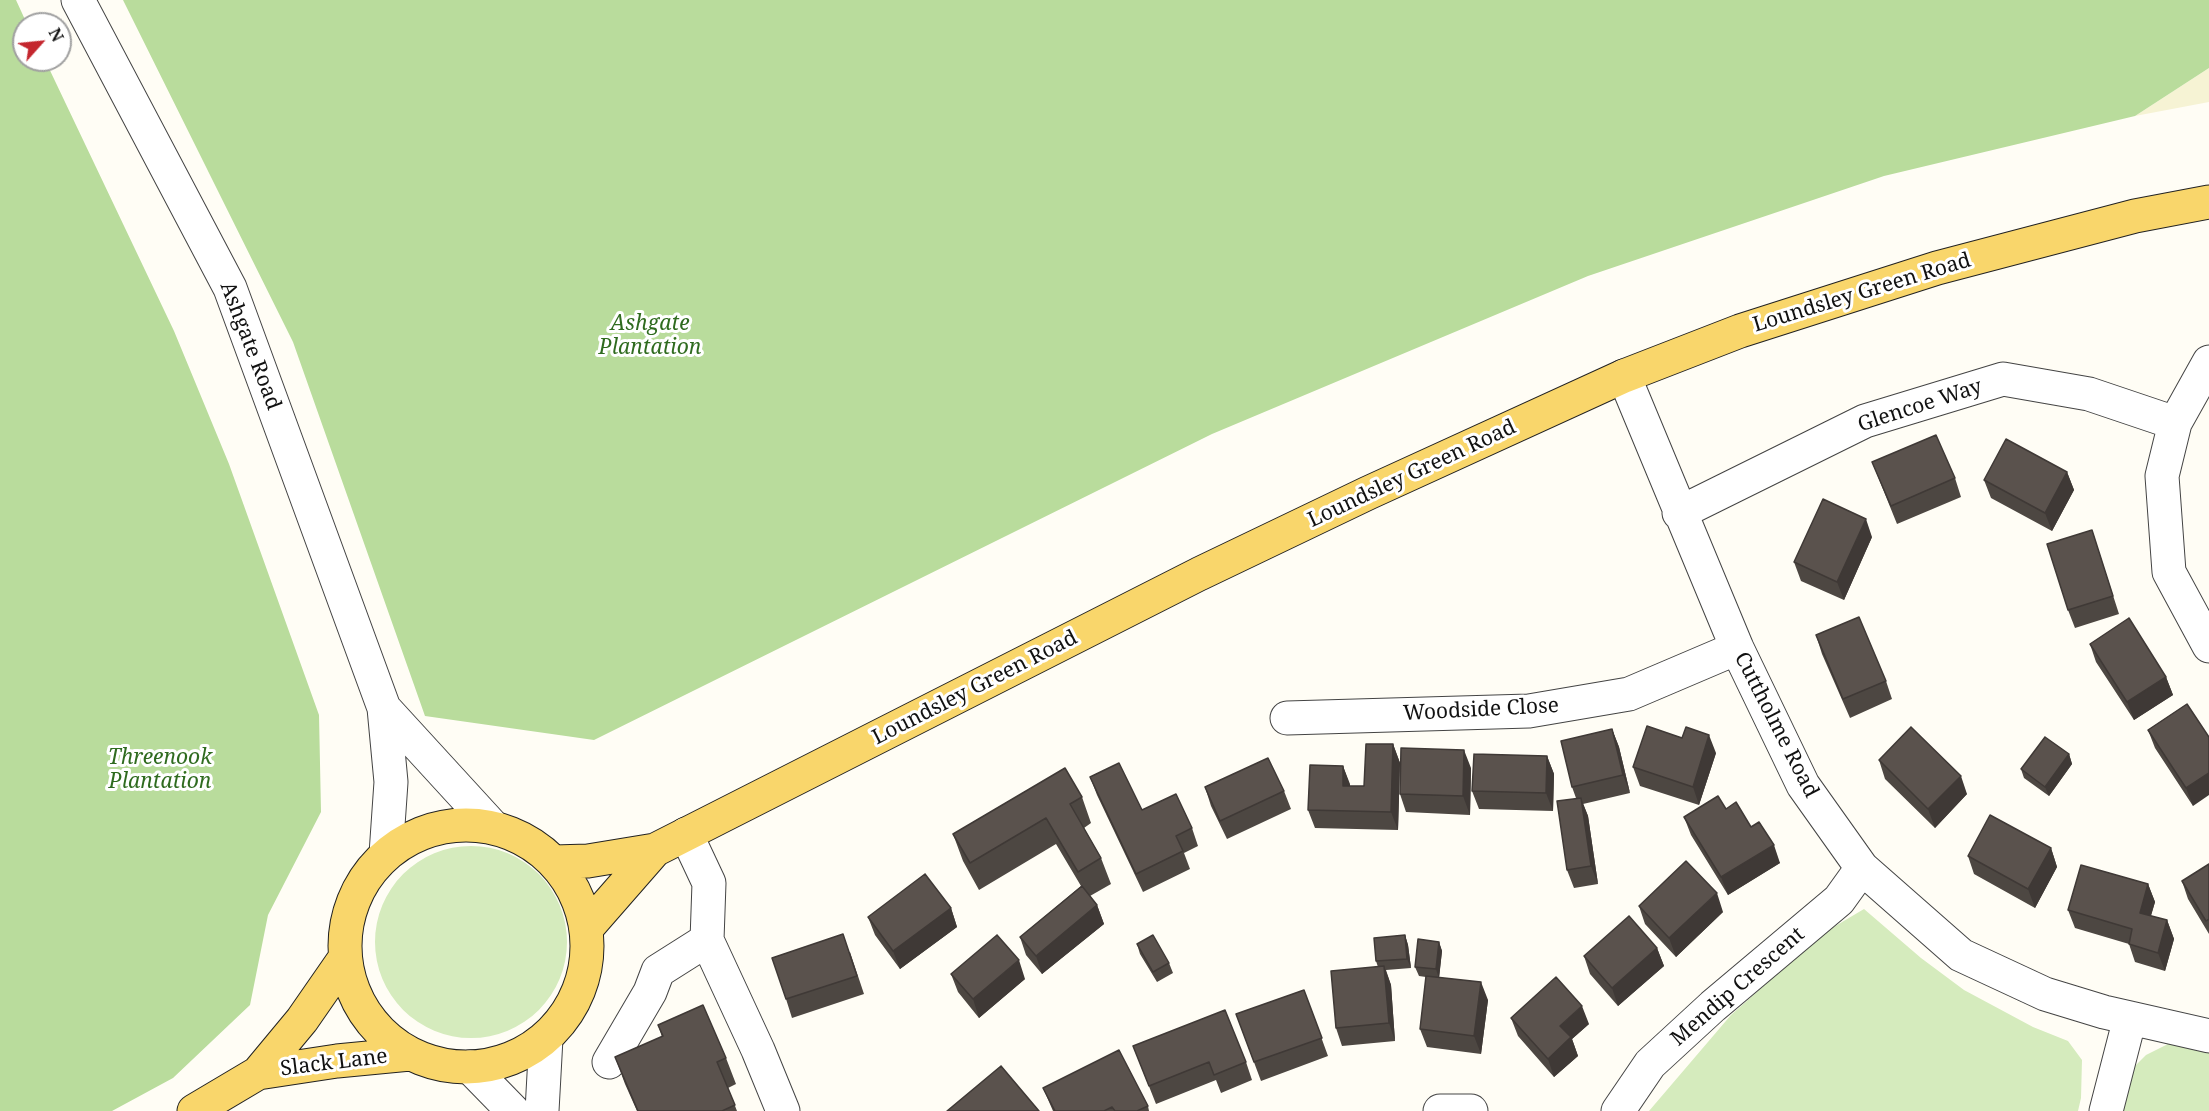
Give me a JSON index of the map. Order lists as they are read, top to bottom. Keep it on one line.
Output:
{"streets":{"main road":["Loundsley Green Road","Slack Lane"],"street":["Ashgate Road","Glencoe Way","Woodside Close","Cuttholme Road","Mendip Crescent"]},"crossings":[["Loundsley Green Road","Cuttholme Road"],["Glencoe Way","Cuttholme Road"],["Woodside Close","Cuttholme Road"],["Cuttholme Road","Mendip Crescent"]],"parks":["Ashgate Plantation","Threenook Plantation"],"north":"top right"}
